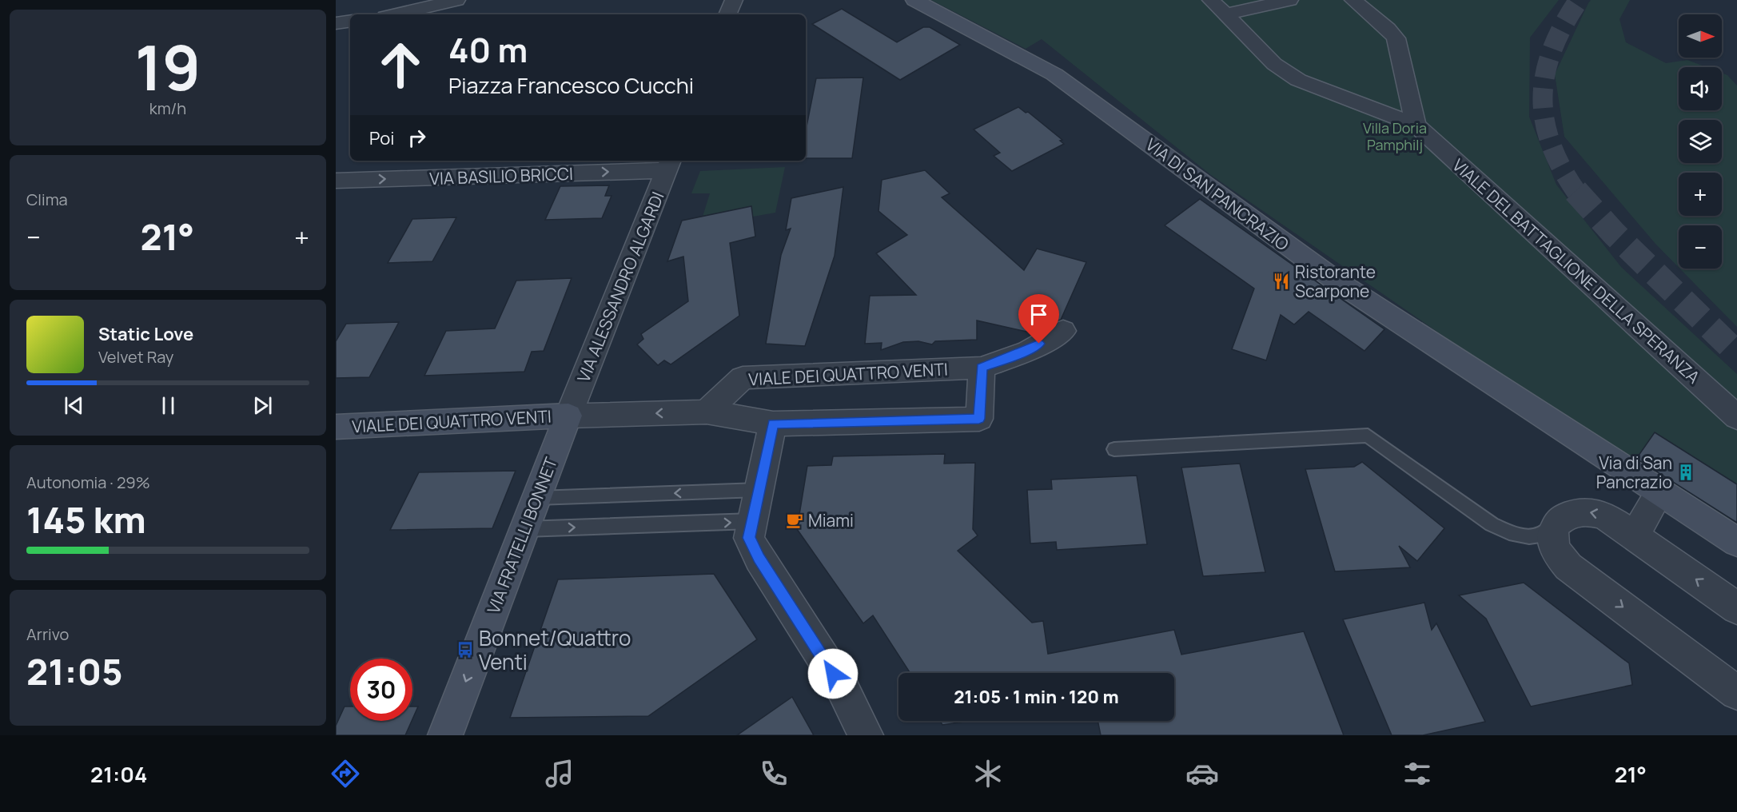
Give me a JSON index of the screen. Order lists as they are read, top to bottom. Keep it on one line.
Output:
{"streets":{"street":["VIA BASILIO BRICCI","VIA DI SAN PANCRAZIO","VIALE DEL BATTAGLIONE DELLA SPERANZA","VIA ALESSANDRO ALGARDI","VIALE DEI QUATTRO VENTI","VIA FRATELLI BONNET"]},"crossings":[["VIA BASILIO BRICCI","VIA ALESSANDRO ALGARDI"],["VIA ALESSANDRO ALGARDI","VIALE DEI QUATTRO VENTI"],["VIA ALESSANDRO ALGARDI","VIA FRATELLI BONNET"],["VIALE DEI QUATTRO VENTI","VIA FRATELLI BONNET"]],"one_way":["VIA BASILIO BRICCI","VIA FRATELLI BONNET"],"parks":["Villa Doria Pamphilj"],"places":{"restaurant":["Ristorante Scarpone"],"building":["Via di San Pancrazio"],"cafe":["Miami"],"bus stop":["Bonnet/Quattro Venti"]},"north":"right","page":{"tile":[["19","km/h"],"Clima",["Autonomia · 29%","145 km"],["Arrivo","21:05"]],"map_buttons":["+","−"],"turn":["40 m","Piazza Francesco Cucchi"],"then":"Poi","heat":["−","21°","+"],"song":["Static Love","Velvet Ray"],"limit":"30","trip":"21:05 · 1 min · 120 m","tabs":["21:04","21°"]}}
